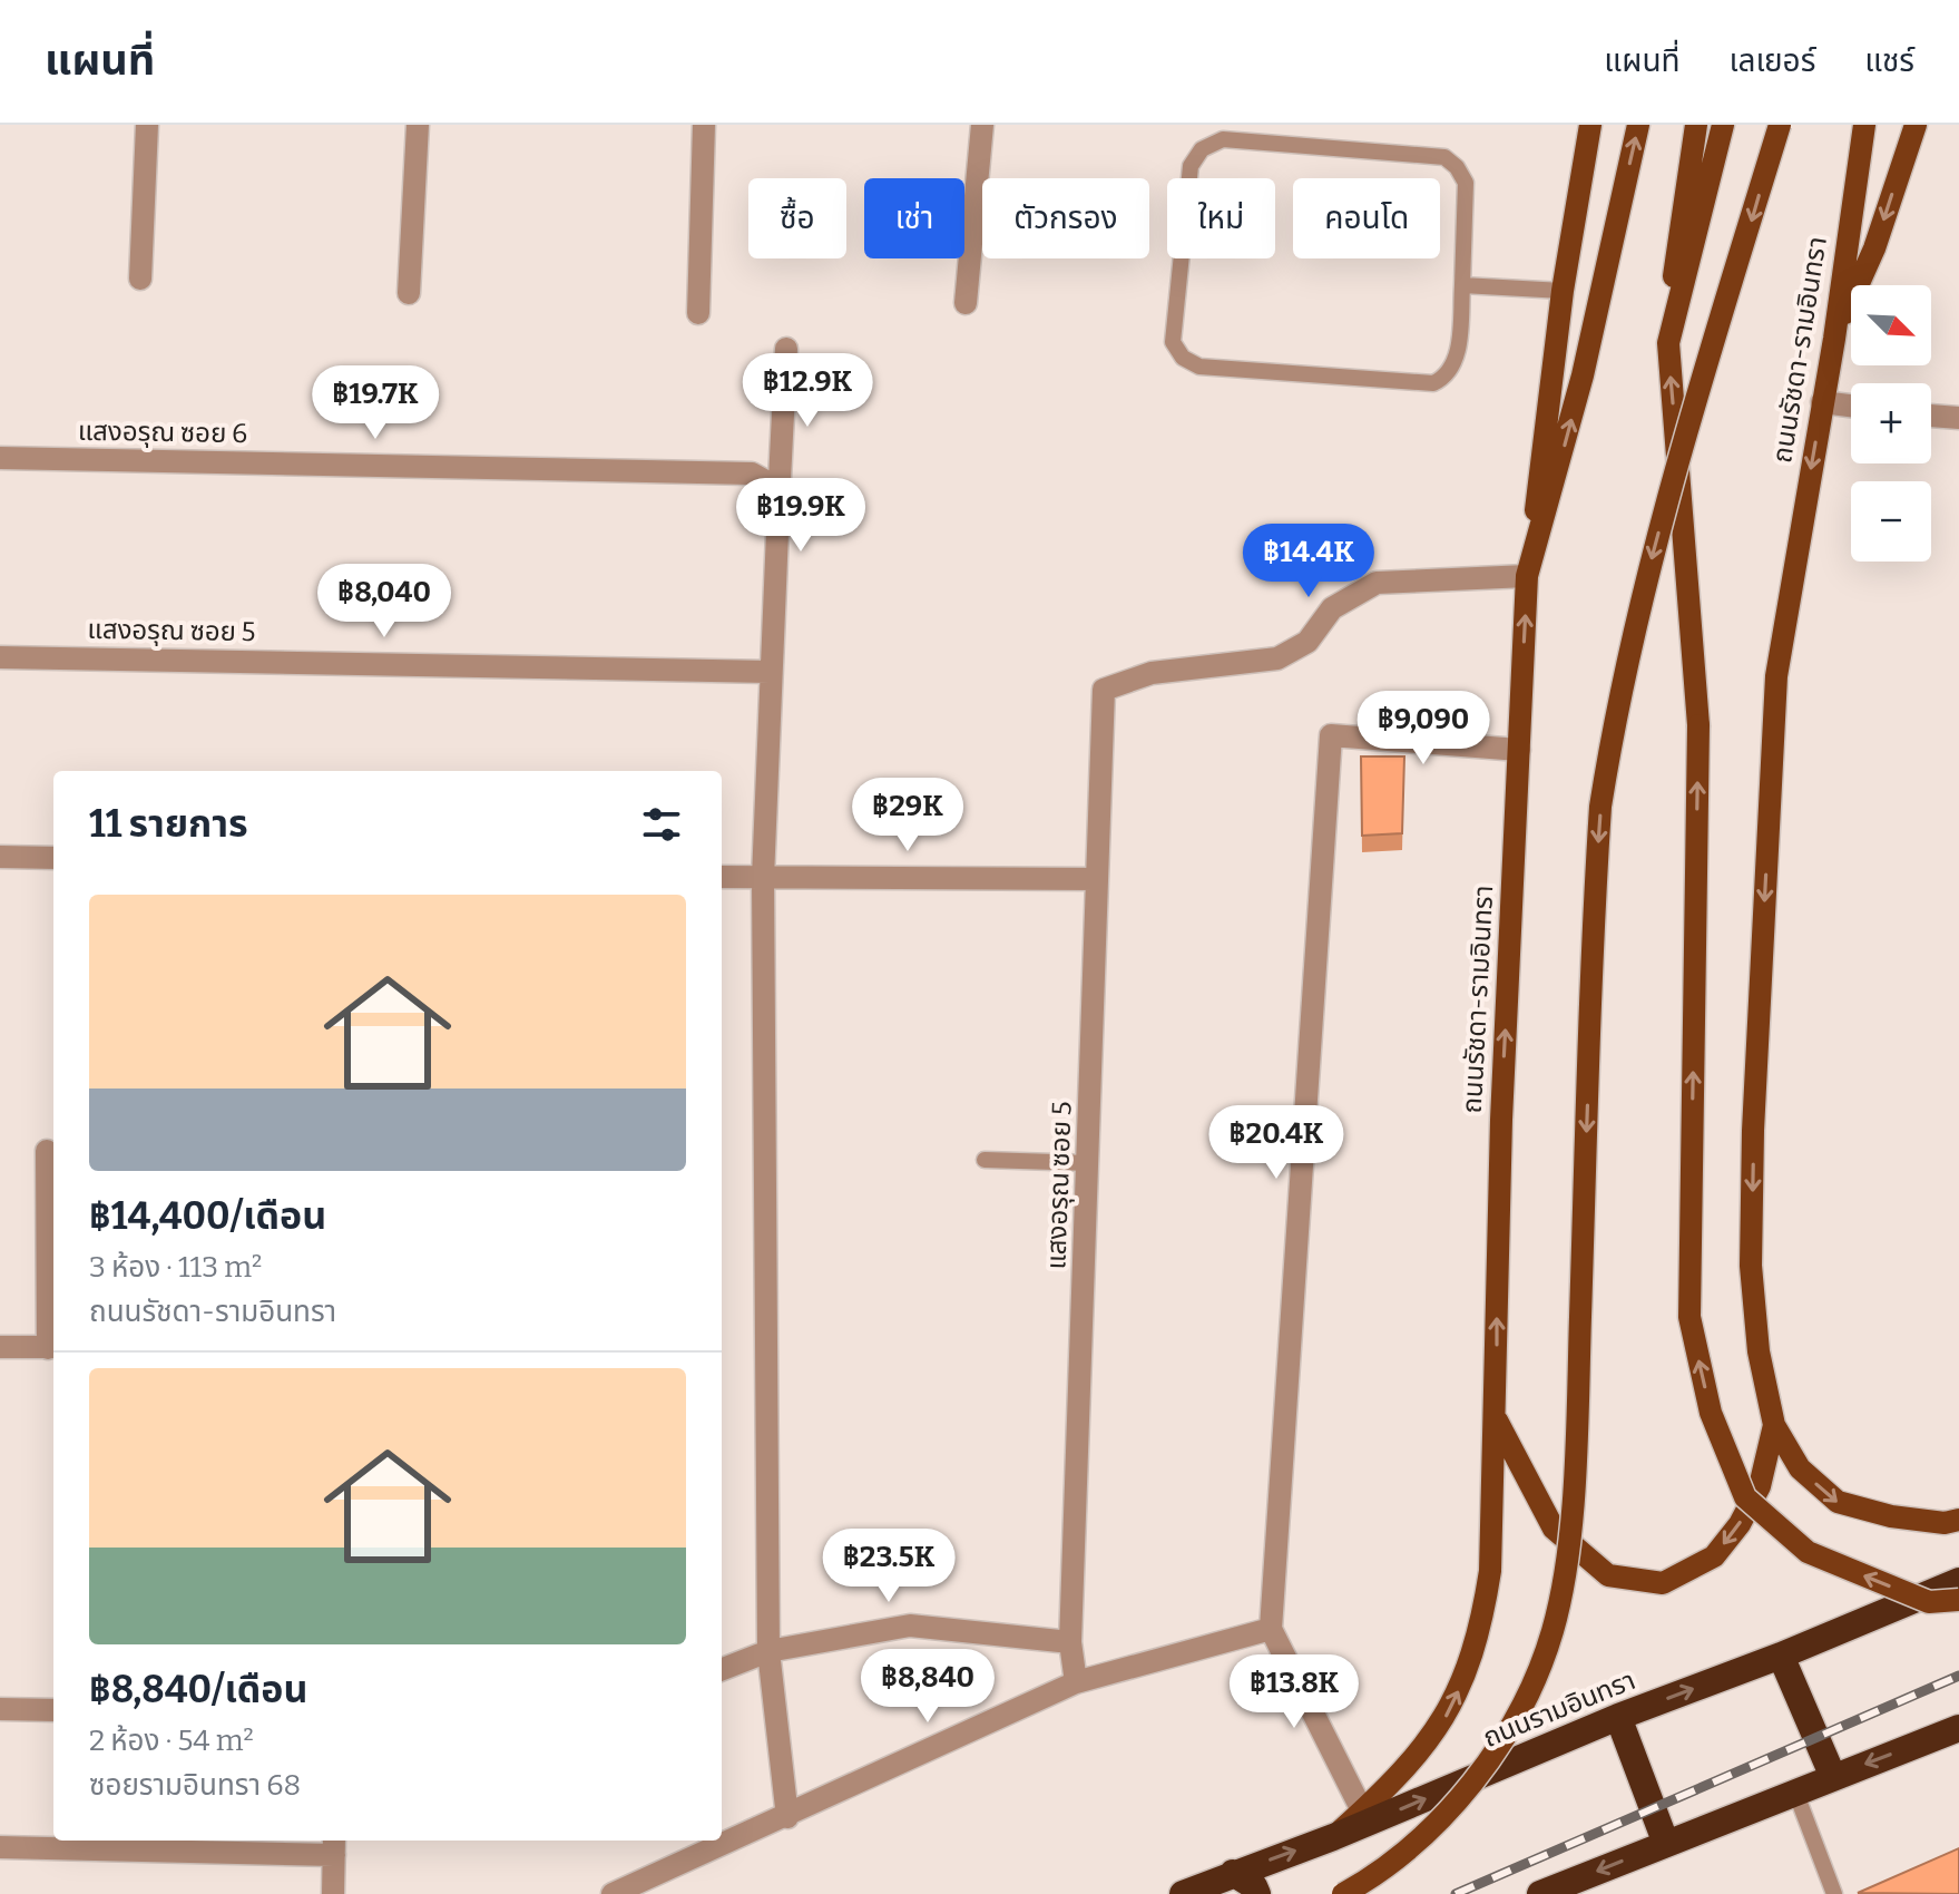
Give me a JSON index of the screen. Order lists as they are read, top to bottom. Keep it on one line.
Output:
{"streets":{"highway":["ถนนรามอินทรา"],"main road":["ถนนรัชดา-รามอินทรา"],"street":["แสงอรุณ ซอย 6","แสงอรุณ ซอย 5"]},"crossings":[["ถนนรัชดา-รามอินทรา","แสงอรุณ ซอย 5"],["ถนนรัชดา-รามอินทรา","ถนนรามอินทรา"]],"north":"bottom right","page":{"header":"แผนที่","nav":["แผนที่","เลเยอร์","แชร์"],"chip":["ซื้อ","เช่า","ตัวกรอง","ใหม่","คอนโด"],"map_buttons":["+","−"],"price":["฿12.9K","฿19.7K","฿19.9K","฿14.4K","฿8,040","฿9,090","฿29K","฿20.4K","฿23.5K","฿8,840","฿13.8K"],"heading":"11 รายการ","list":[{"name":"฿14,400/เดือน","note":"3 ห้อง · 113 m² · ถนนรัชดา-รามอินทรา"},{"name":"฿8,840/เดือน","note":"2 ห้อง · 54 m² · ซอยรามอินทรา 68"}]}}
